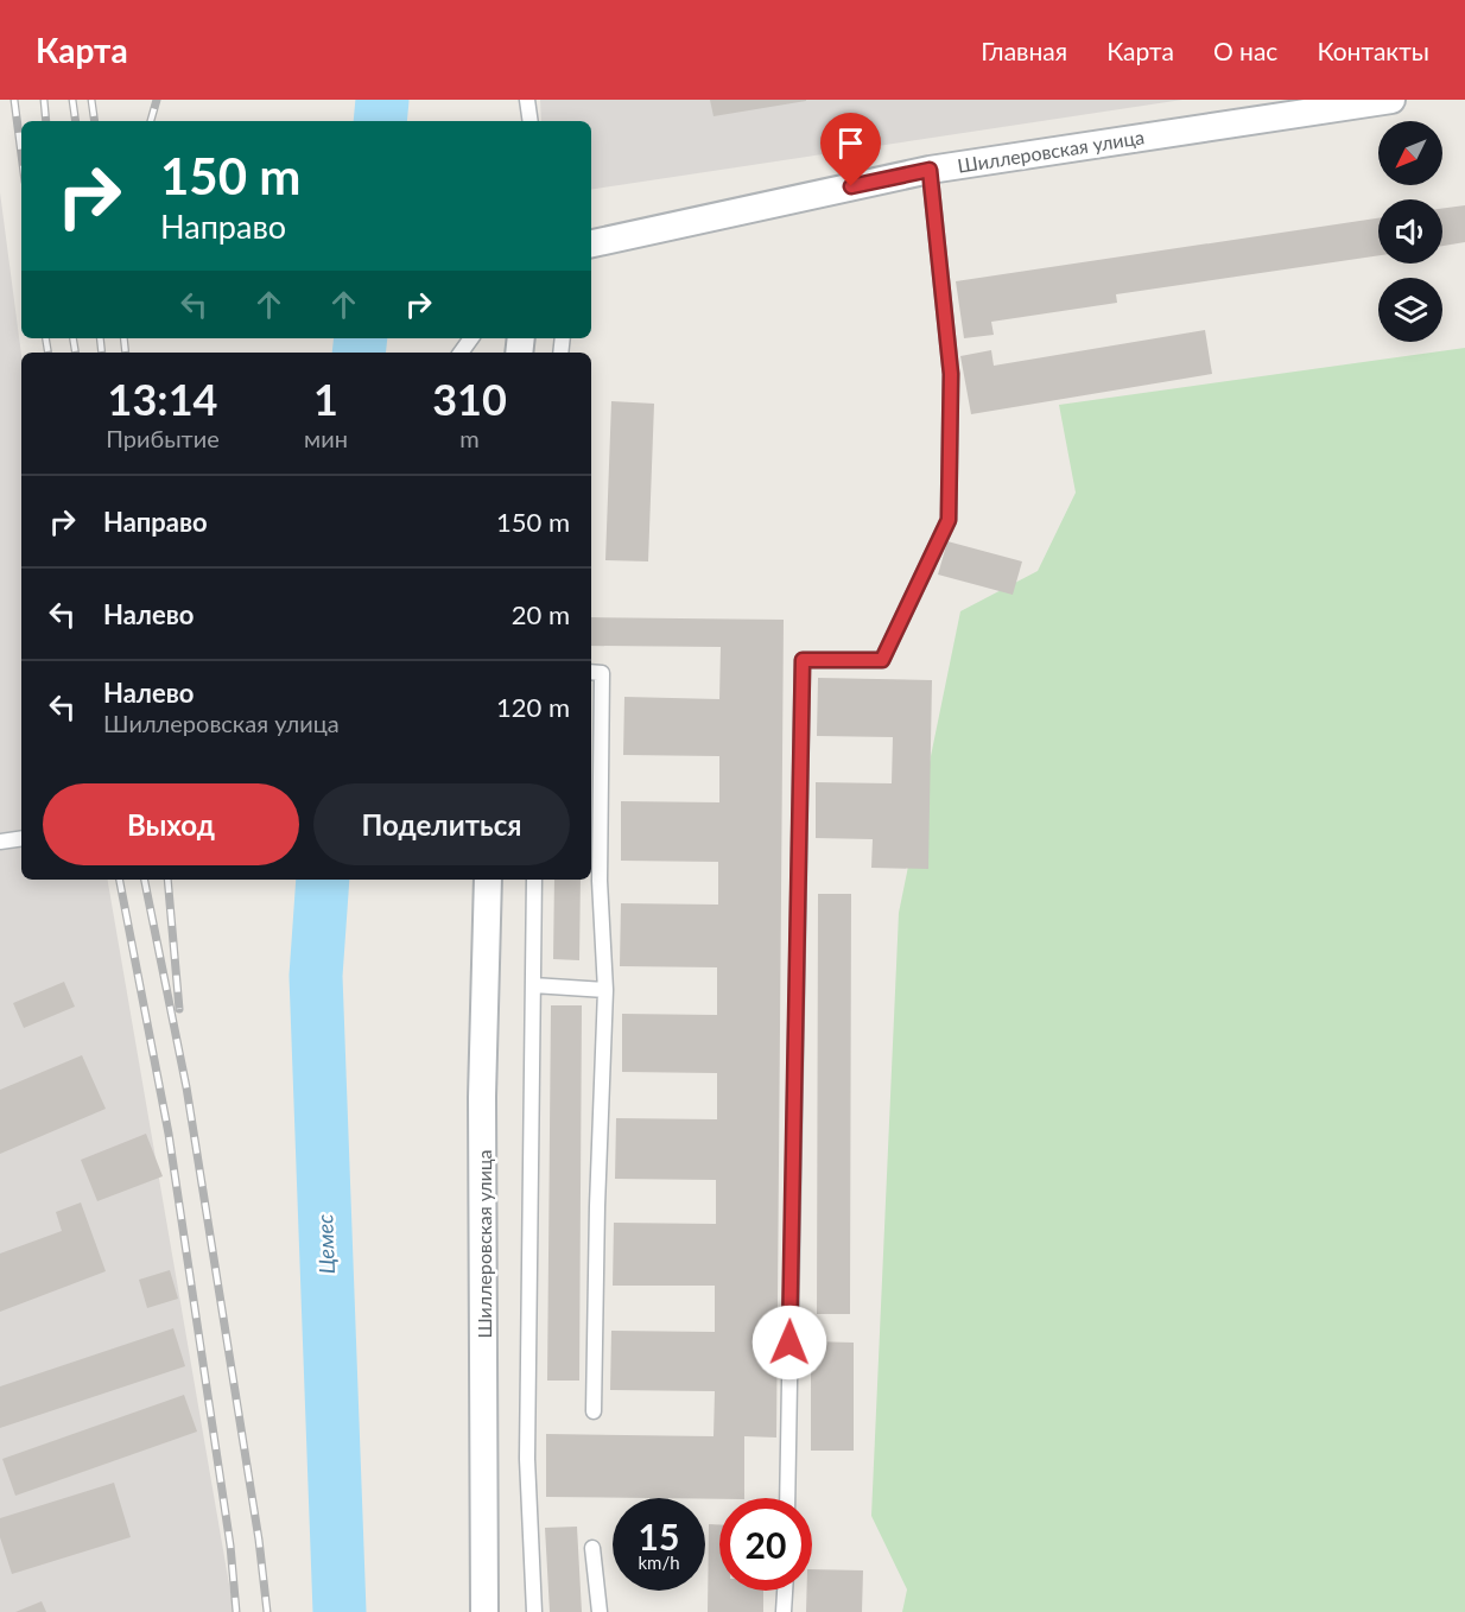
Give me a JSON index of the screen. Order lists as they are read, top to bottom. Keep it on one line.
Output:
{"streets":{"street":["Шиллеровская улица"]},"water":["Цемес"],"north":"bottom left","page":{"header":"Карта","nav":["Главная","Карта","О нас","Контакты"],"turn":["150 m","Направо"],"eta":["13:14","Прибытие","1","мин","310","m"],"list":[{"name":"Направо","value":"150 m"},{"name":"Налево","value":"20 m"},{"name":"Налево","note":"Шиллеровская улица","value":"120 m"}],"buttons":["Выход","Поделиться"],"speed":"15 km/h","limit":"20"}}
